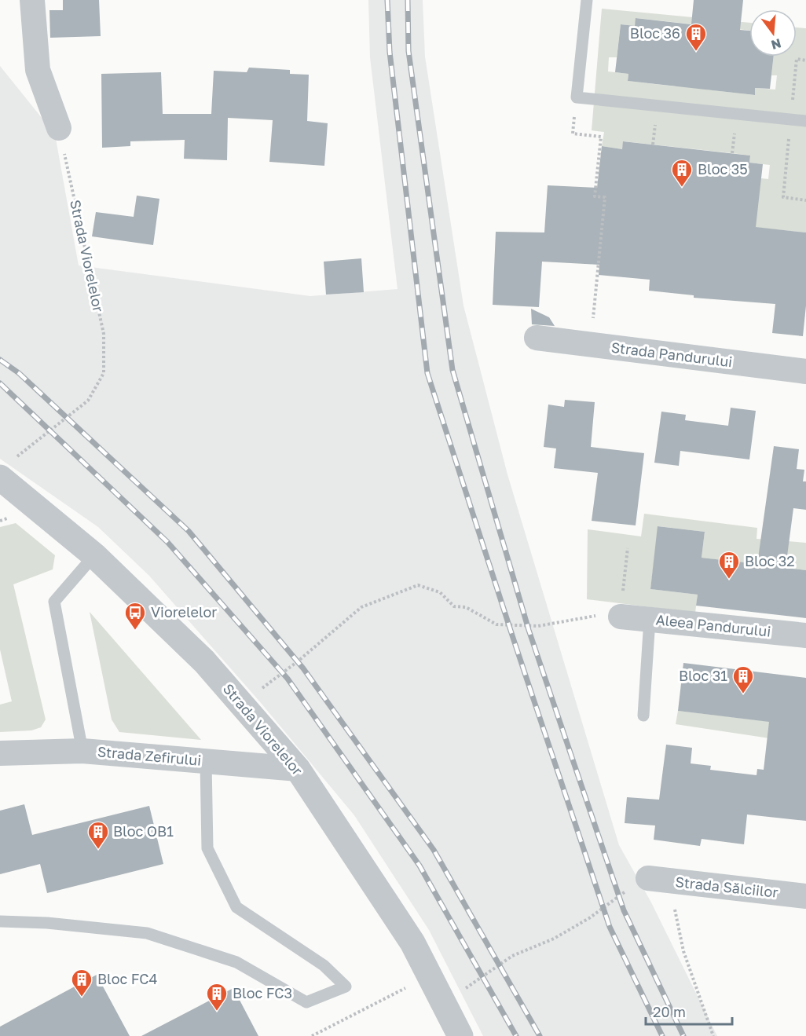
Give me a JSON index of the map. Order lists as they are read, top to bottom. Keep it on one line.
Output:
{"streets":{"street":["Strada Viorelelor","Strada Pandurului","Aleea Pandurului","Strada Zefirului","Strada Sălciilor"]},"crossings":[["Strada Viorelelor","Strada Zefirului"]],"places":{"building":["Bloc 36","Bloc 35","Bloc 32","Bloc 31","Bloc OB1","Bloc FC4","Bloc FC3"],"bus stop":["Viorelelor"]},"scale_bar":"20 m","north":"bottom"}
